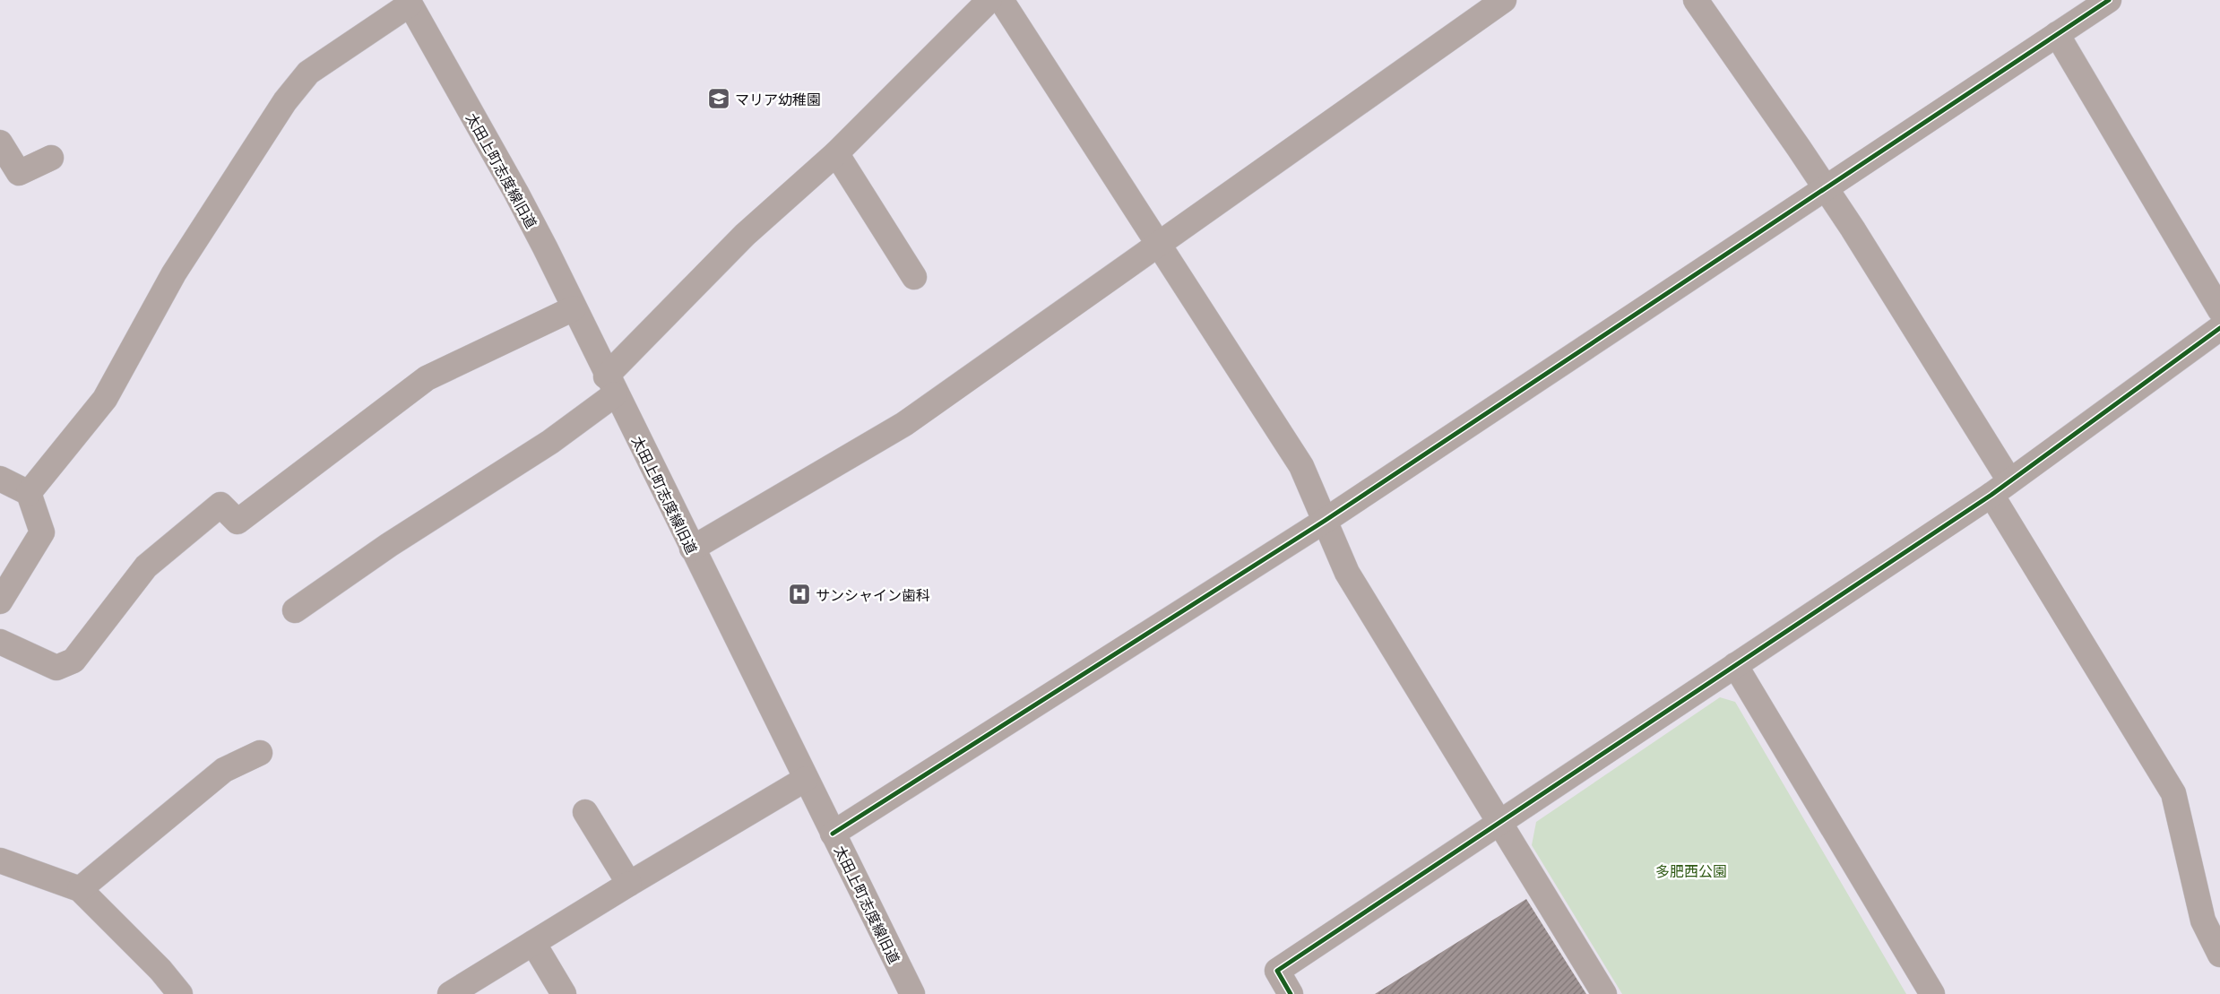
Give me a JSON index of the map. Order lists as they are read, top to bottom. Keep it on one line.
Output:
{"streets":{"street":["太田上町志度線旧道"]},"parks":["多肥西公園"],"places":{"school or university":["マリア幼稚園"],"hospital":["サンシャイン歯科"]}}
